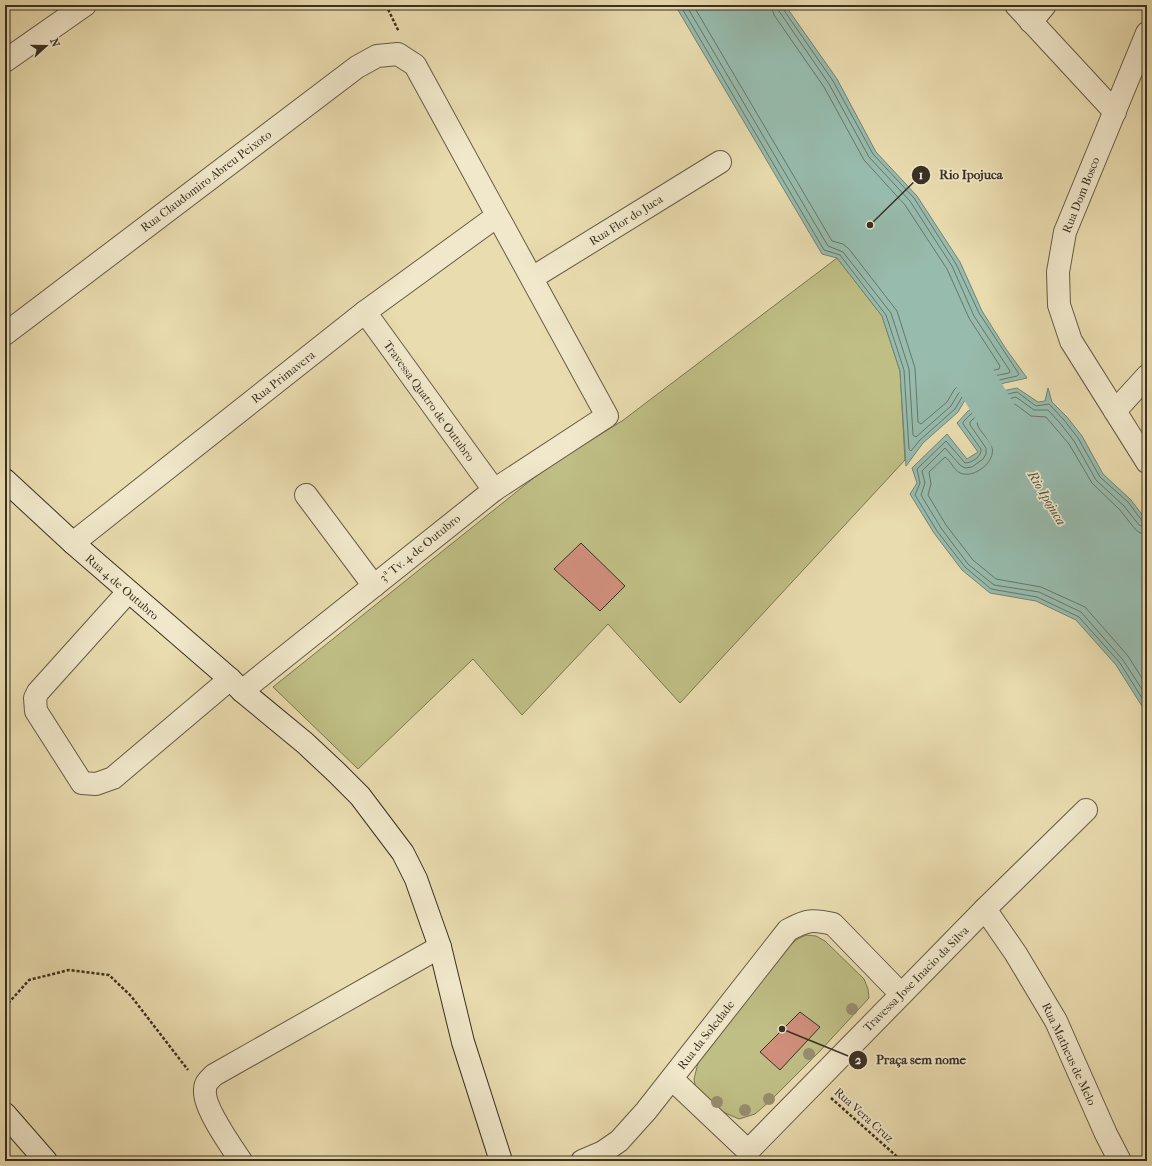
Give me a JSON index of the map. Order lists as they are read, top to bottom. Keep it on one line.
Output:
{"streets":{"street":["Rua Claudomiro Abreu Peixoto","Rua Dom Bosco","Rua Flor do Juca","Rua Primavera","Travessa Quatro de Outubro","3ª Tv. 4 de Outubro","Rua 4 de Outubro","Travessa Jose Inacio da Silva","Rua da Soledade","Rua Matheus de Melo"],"path":["Rua Vera Cruz"]},"crossings":[["Rua Claudomiro Abreu Peixoto","Rua Primavera"],["Rua Flor do Juca","3ª Tv. 4 de Outubro"],["Rua Primavera","Travessa Quatro de Outubro"],["Rua Primavera","Rua 4 de Outubro"],["Travessa Quatro de Outubro","3ª Tv. 4 de Outubro"],["3ª Tv. 4 de Outubro","Rua 4 de Outubro"],["Travessa Jose Inacio da Silva","Rua da Soledade"],["Travessa Jose Inacio da Silva","Rua Matheus de Melo"],["Travessa Jose Inacio da Silva","Rua Vera Cruz"]],"water":["Rio Ipojuca"],"places":["Rio Ipojuca","Praça sem nome"],"north":"right"}
